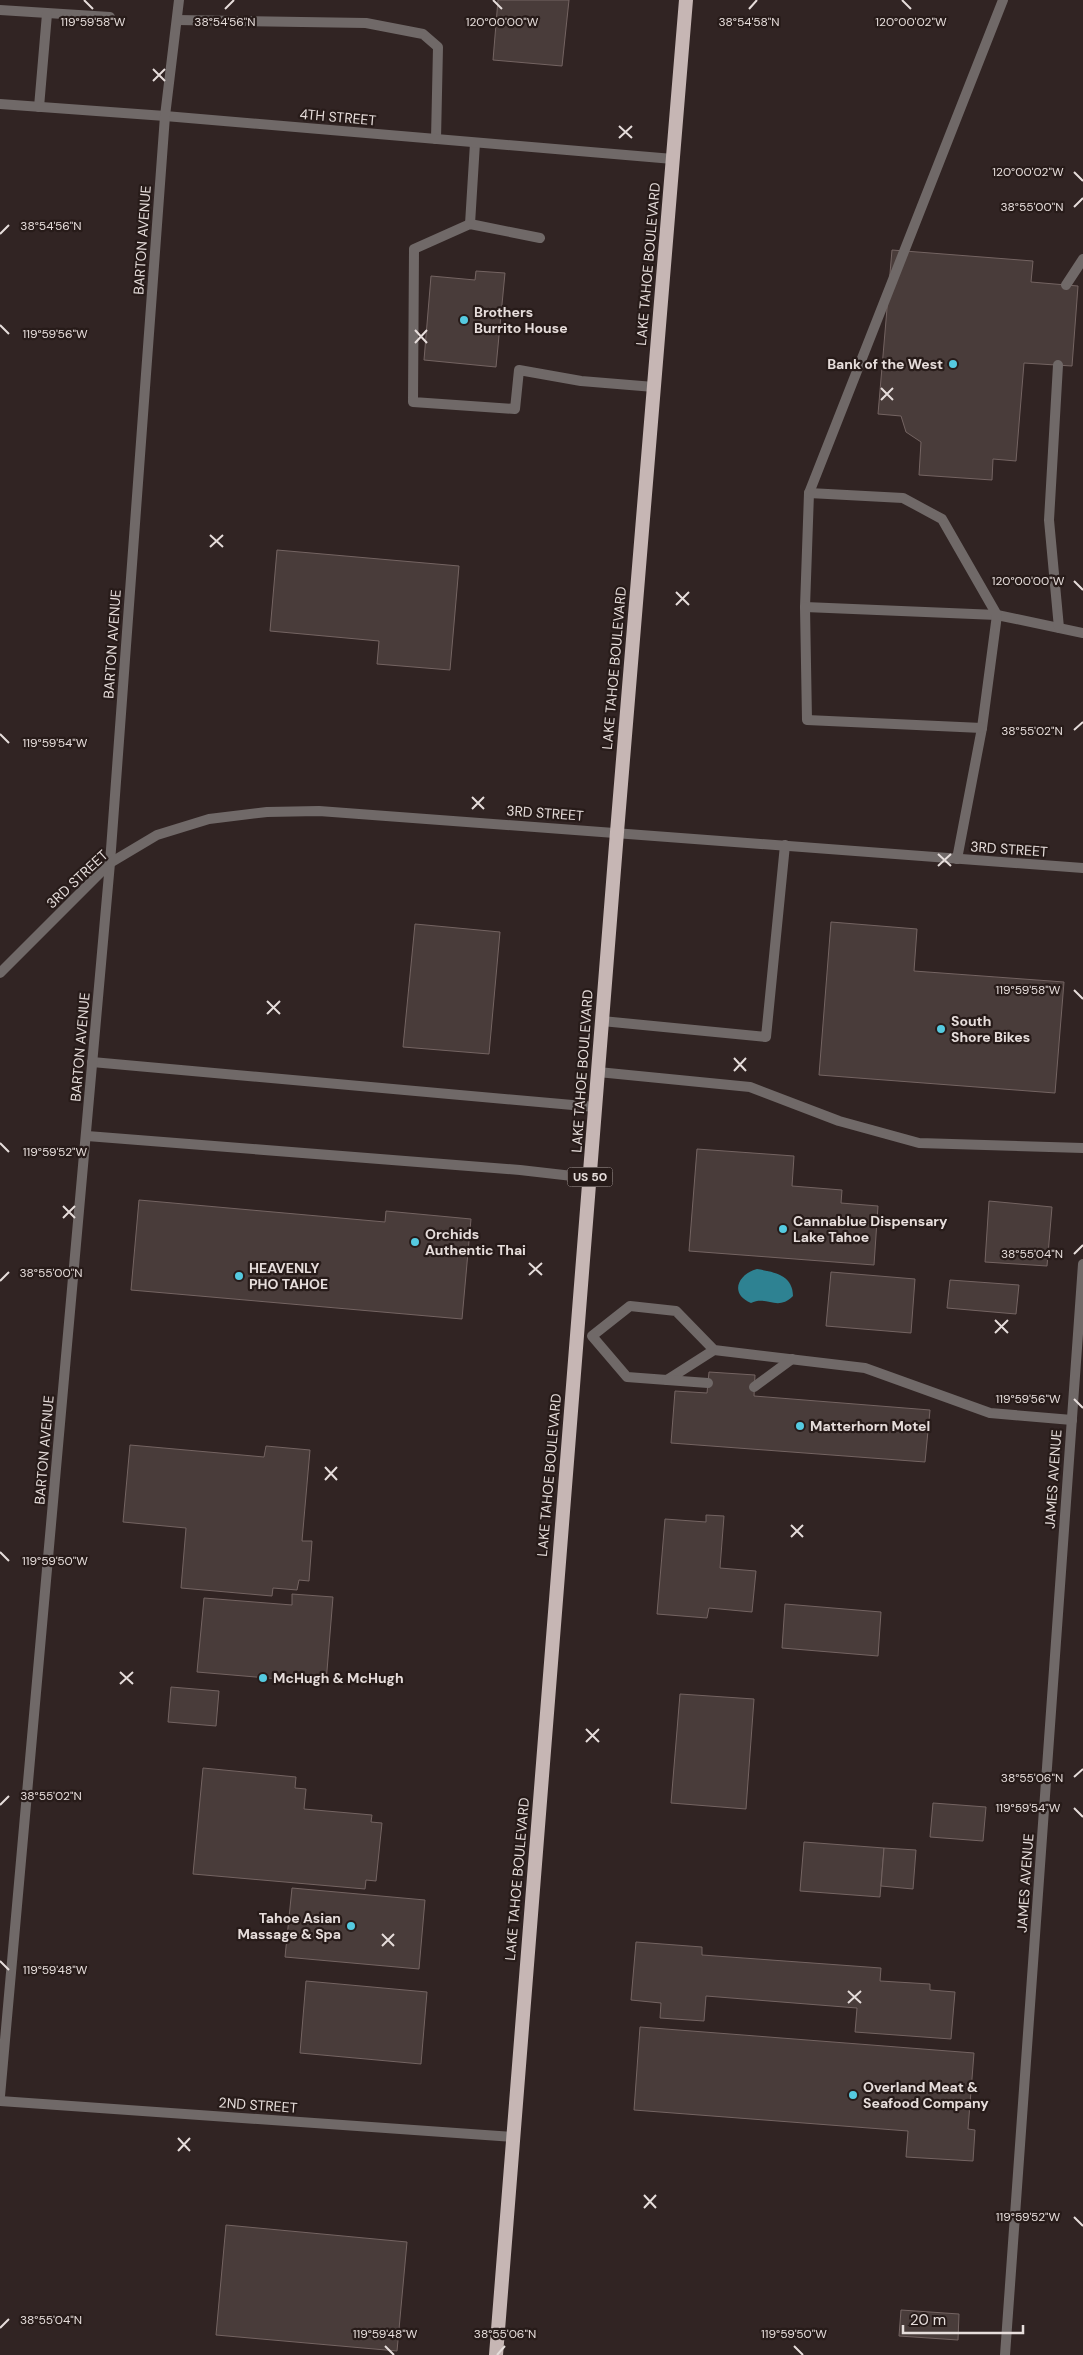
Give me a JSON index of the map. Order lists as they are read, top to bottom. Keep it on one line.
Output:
{"streets":{"highway":["LAKE TAHOE BOULEVARD","US 50"],"street":["4TH STREET","BARTON AVENUE","3RD STREET","JAMES AVENUE","2ND STREET"]},"crossings":[["4TH STREET","BARTON AVENUE"],["4TH STREET","LAKE TAHOE BOULEVARD"],["BARTON AVENUE","3RD STREET"],["LAKE TAHOE BOULEVARD","3RD STREET"],["LAKE TAHOE BOULEVARD","2ND STREET"]],"places":["Brothers Burrito House","Bank of the West","South Shore Bikes","Cannablue Dispensary Lake Tahoe","Orchids Authentic Thai","HEAVENLY PHO TAHOE","Matterhorn Motel","McHugh & McHugh","Tahoe Asian Massage & Spa","Overland Meat & Seafood Company"],"scale_bar":"20 m","coordinates":["120°00'02\"W","119°59'58\"W","38°54'56\"N","120°00'00\"W","38°54'58\"N","38°55'00\"N","119°59'56\"W","38°55'02\"N","119°59'54\"W","119°59'52\"W","38°55'04\"N","119°59'50\"W","38°55'06\"N","119°59'48\"W"]}
